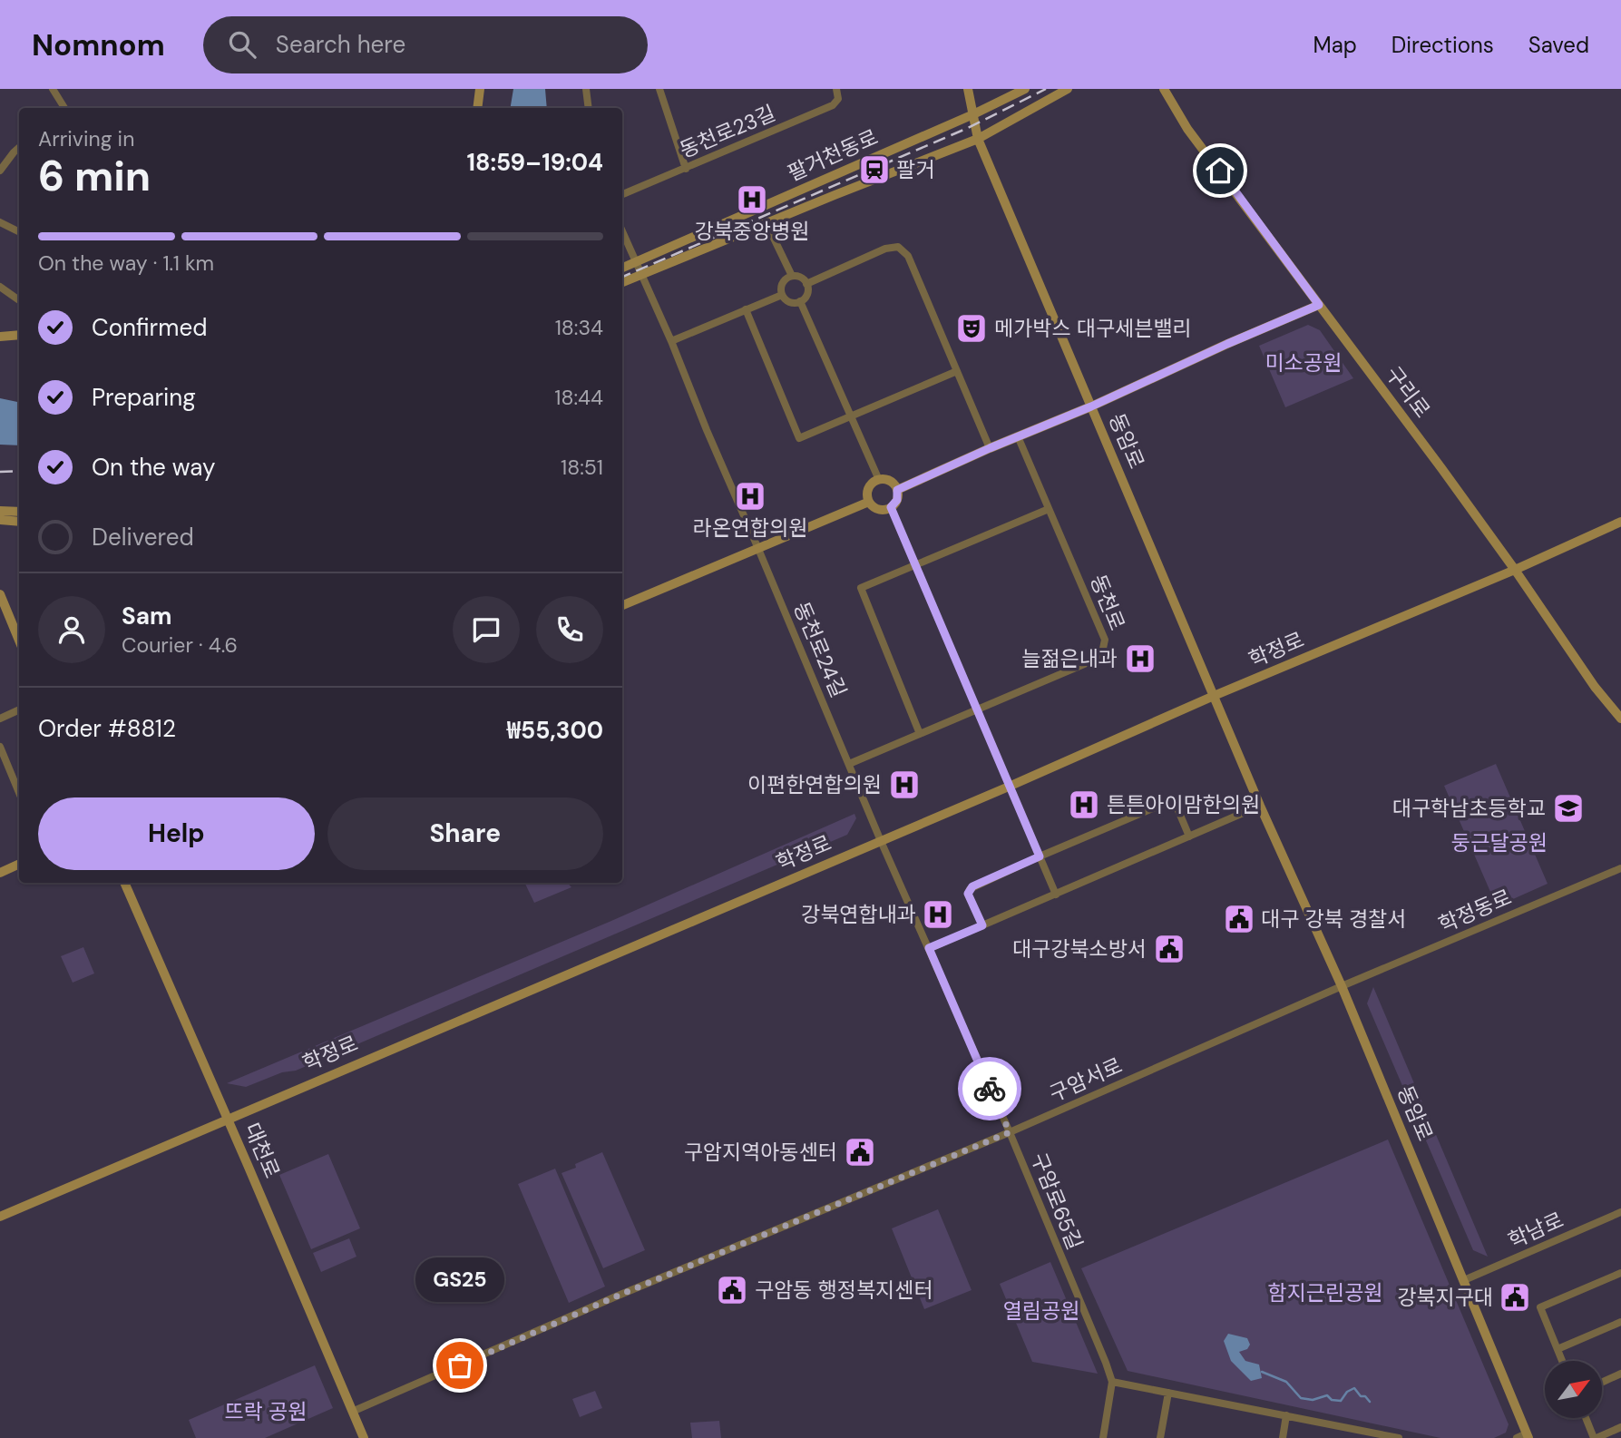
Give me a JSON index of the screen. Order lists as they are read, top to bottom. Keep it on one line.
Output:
{"streets":{"main road":["팔거천동로","구리로","동암로","학정로","대천로"],"street":["동천로23길","동천로","동천로24길","학정동로","구암서로","구암로65길","학남로"]},"crossings":[["팔거천동로","동암로"],["구리로","학정로"],["동암로","학정로"],["동암로","학정동로"],["동암로","구암서로"],["동암로","학남로"],["동천로24길","학정로"],["동천로24길","구암로65길"],["학정로","대천로"],["학정로","구암로65길"],["학정동로","구암서로"],["구암서로","대천로"],["구암서로","구암로65길"]],"parks":["미소공원","둥근달공원","함지근린공원","열림공원","뜨락 공원"],"places":{"station":["팔거"],"hospital":["강북중앙병원","라온연합의원","늘젊은내과","이편한연합의원","튼튼아이맘한의원","강북연합내과"],"theatre":["메가박스 대구세븐밸리"],"school or university":["대구학남초등학교"],"public building":["대구 강북 경찰서","대구강북소방서","구암지역아동센터","구암동 행정복지센터","강북지구대"],"other":["GS25"]},"north":"top right","page":{"header":"Nomnom","search":"Search here","nav":["Map","Directions","Saved"],"heading":["6 min","Arriving in","18:59–19:04"],"panel":["Sam","Courier · 4.6","Order #8812","₩55,300"],"bar":"On the way · 1.1 km","list":[["Confirmed","18:34"],["Preparing","18:44"],["On the way","18:51"],"Delivered"],"buttons":["Help","Share"],"bubble":"GS25"}}
